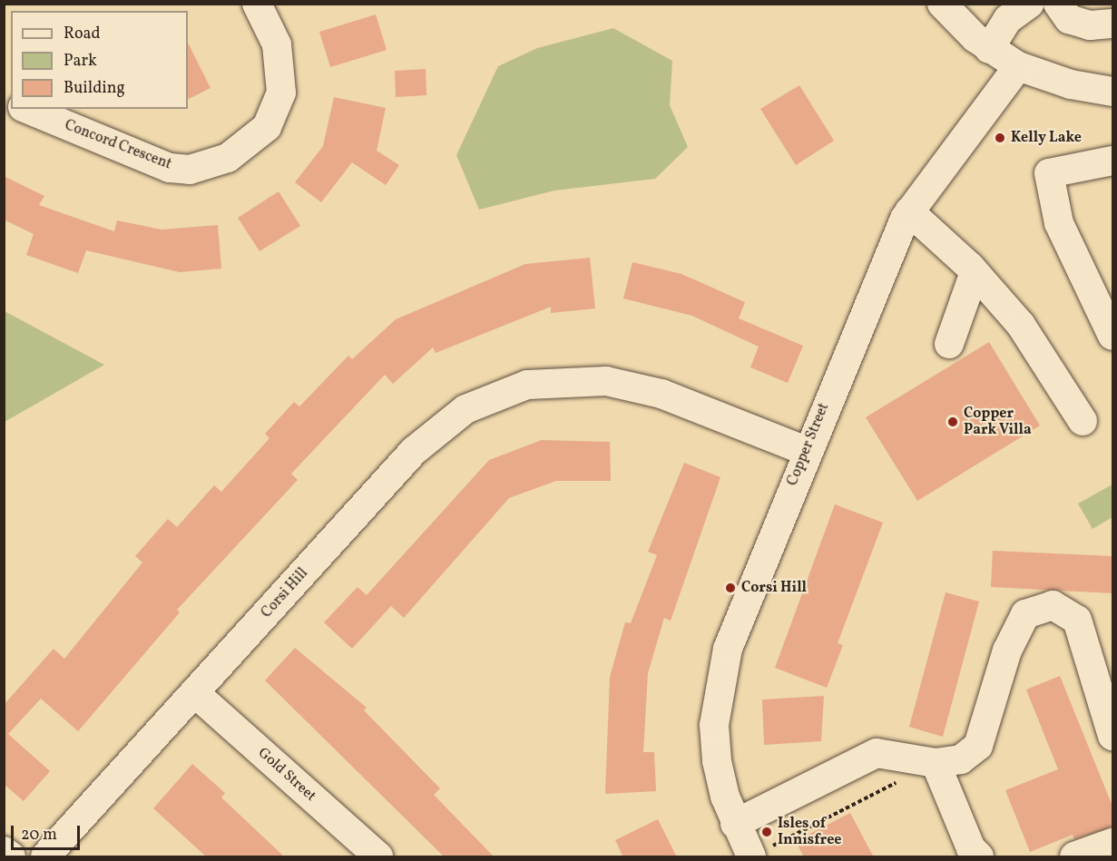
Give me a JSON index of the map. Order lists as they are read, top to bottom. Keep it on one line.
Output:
{"streets":{"street":["Concord Crescent","Copper Street","Corsi Hill","Gold Street"]},"crossings":[["Copper Street","Corsi Hill"],["Corsi Hill","Gold Street"]],"places":["Kelly Lake","Copper Park Villa","Corsi Hill","Isles of Innisfree"],"legend":["Road","Park","Building"],"scale_bar":"20 m"}
